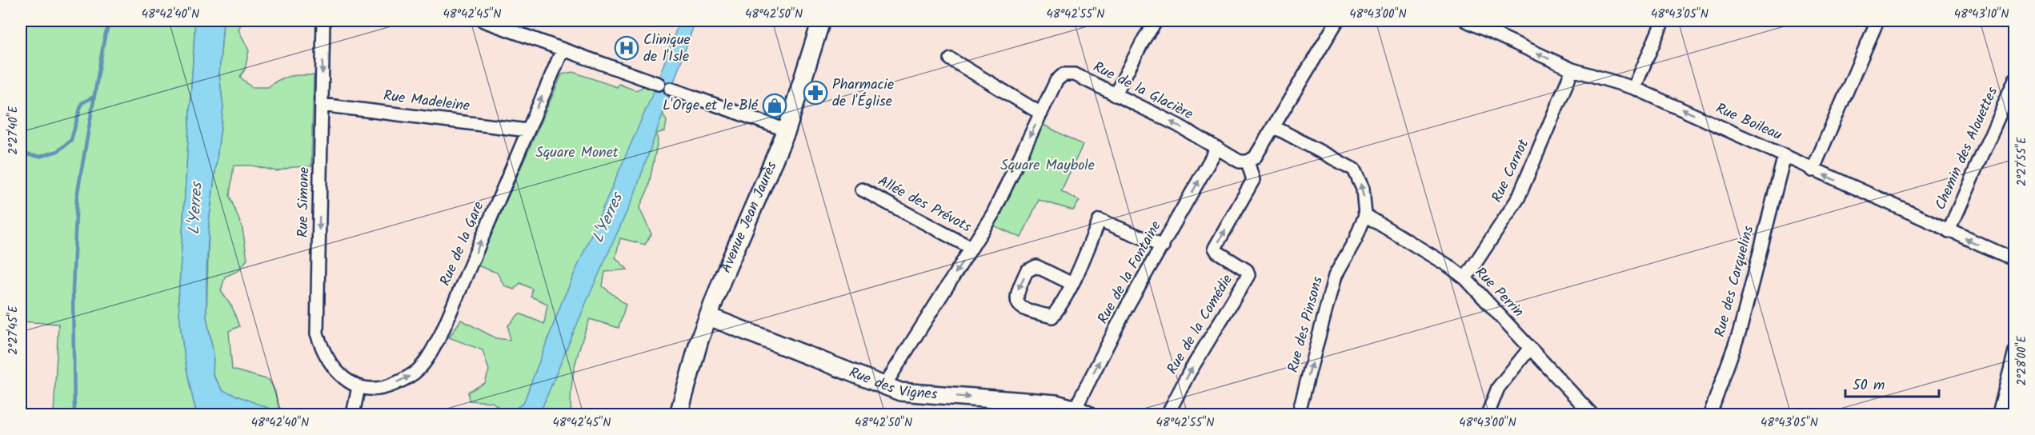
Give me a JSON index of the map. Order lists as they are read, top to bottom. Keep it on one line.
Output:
{"streets":{"street":["Rue de la Glacière","Rue Madeleine","Rue Boileau","Chemin des Alouettes","Rue Carnot","Rue Simone","Allée des Prévots","Avenue Jean Jaurès","Rue de la Gare","Rue de la Fontaine","Rue des Carquelins","Rue Perrin","Rue de la Comédie","Rue des Pinsons","Rue des Vignes"]},"crossings":[["Rue de la Glacière","Allée des Prévots"],["Rue de la Glacière","Rue de la Fontaine"],["Rue de la Glacière","Rue de la Comédie"],["Rue de la Glacière","Rue des Vignes"],["Rue Madeleine","Rue Simone"],["Rue Madeleine","Rue de la Gare"],["Rue Boileau","Chemin des Alouettes"],["Rue Boileau","Rue Carnot"],["Rue Boileau","Rue des Carquelins"],["Rue Carnot","Rue Perrin"],["Rue Simone","Rue de la Gare"],["Avenue Jean Jaurès","Rue des Vignes"],["Rue de la Fontaine","Rue des Vignes"],["Rue Perrin","Rue des Pinsons"]],"one_way":["Rue Boileau","Rue Simone","Rue de la Gare","Rue de la Fontaine","Rue de la Comédie","Rue des Pinsons","Rue des Vignes"],"water":["L'Yerres"],"parks":["Square Monet","Square Maybole"],"places":{"hospital":["Clinique de l'Isle"],"pharmacy":["Pharmacie de l'Église"],"shop":["L'Orge et le Blé"]},"scale_bar":"50 m","coordinates":["48°42'40\"N","48°42'45\"N","48°42'50\"N","48°42'55\"N","48°43'00\"N","48°43'05\"N","48°43'10\"N","2°27'40\"E","2°27'55\"E","2°27'45\"E","2°28'00\"E"]}
